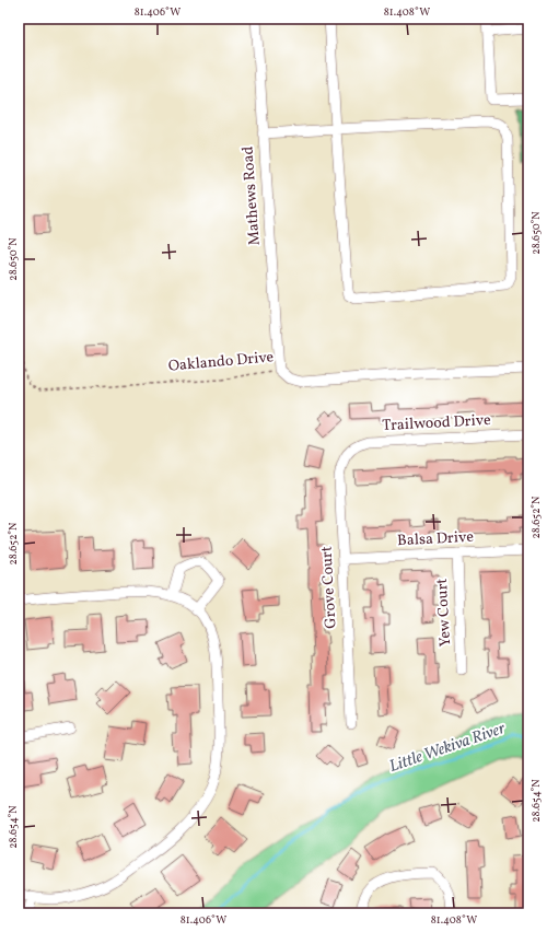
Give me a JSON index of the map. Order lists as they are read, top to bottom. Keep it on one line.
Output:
{"streets":{"street":["Mathews Road","Oaklando Drive","Trailwood Drive","Balsa Drive","Grove Court","Yew Court"]},"crossings":[["Mathews Road","Oaklando Drive"],["Trailwood Drive","Grove Court"],["Balsa Drive","Grove Court"],["Balsa Drive","Yew Court"]],"water":["Little Wekiva River"],"coordinates":["81.406°W","81.408°W","28.650°N","28.652°N","28.654°N"]}
